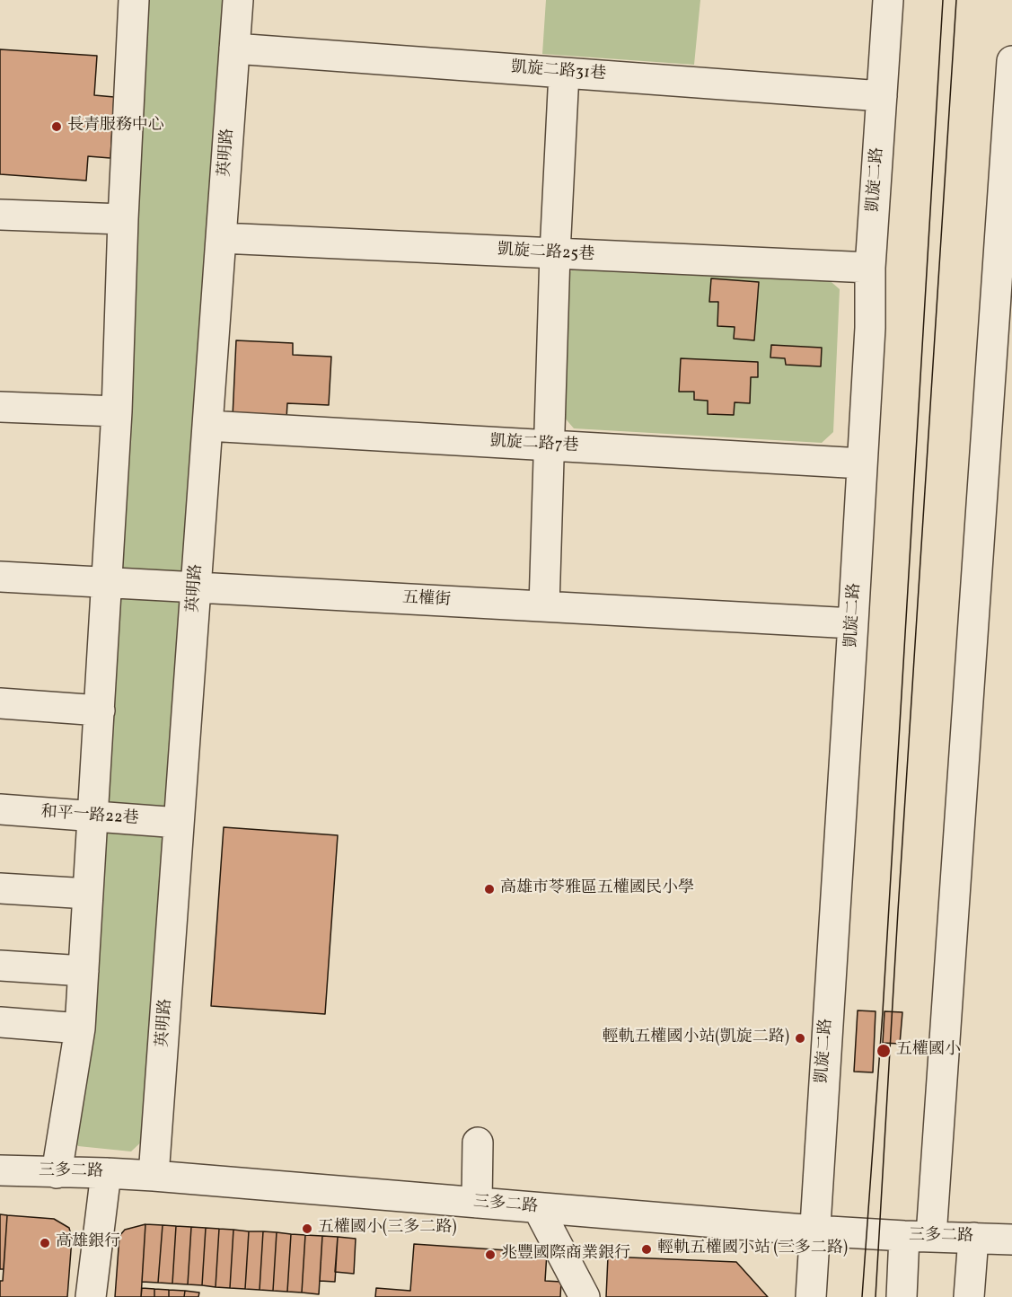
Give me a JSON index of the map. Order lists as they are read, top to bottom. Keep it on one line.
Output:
{"streets":{"street":["凱旋二路31巷","英明路","凱旋二路","凱旋二路25巷","凱旋二路7巷","五權街","和平一路22巷","三多二路"]},"crossings":[["凱旋二路31巷","英明路"],["凱旋二路31巷","凱旋二路"],["英明路","凱旋二路25巷"],["英明路","凱旋二路7巷"],["英明路","五權街"],["英明路","和平一路22巷"],["英明路","三多二路"],["凱旋二路","凱旋二路25巷"],["凱旋二路","凱旋二路7巷"],["凱旋二路","五權街"],["凱旋二路","三多二路"]],"places":["長青服務中心","高雄市苓雅區五權國民小學","輕軌五權國小站(凱旋二路)","五權國小","五權國小(三多二路)","高雄銀行","輕軌五權國小站 (三多二路)","兆豐國際商業銀行"]}
